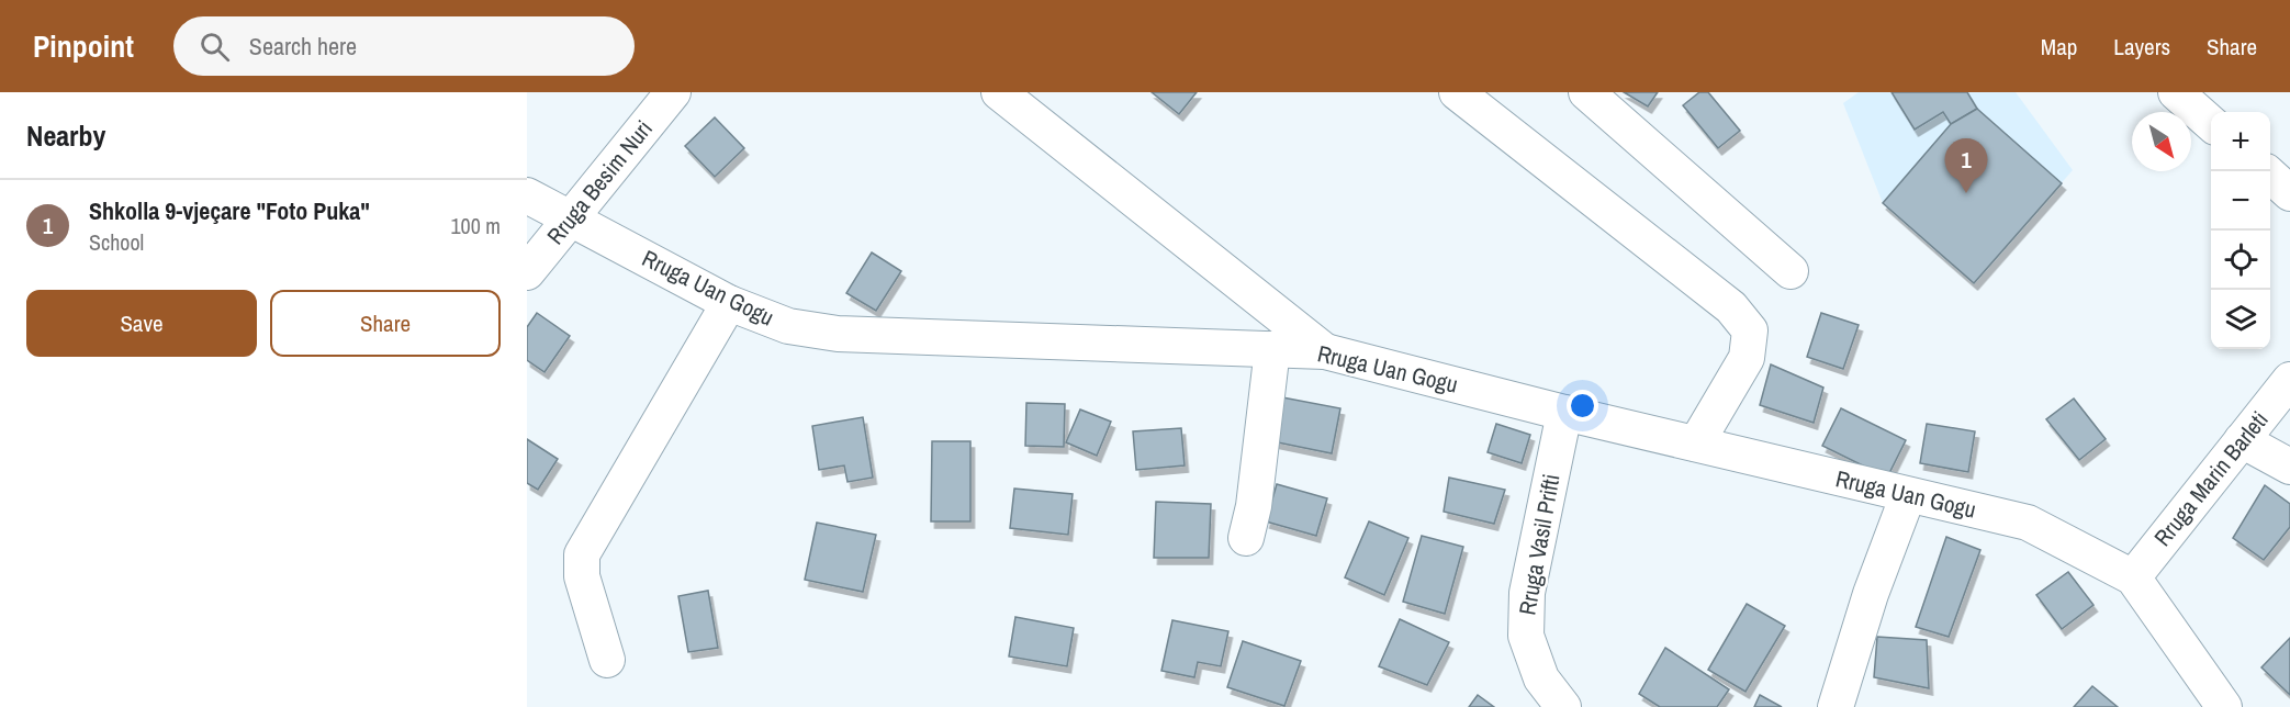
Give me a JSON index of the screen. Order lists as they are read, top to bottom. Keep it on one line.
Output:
{"streets":{"street":["Rruga Besim Nuri","Rruga Uan Gogu","Rruga Marin Barleti","Rruga Vasil Prifti"]},"crossings":[["Rruga Besim Nuri","Rruga Uan Gogu"],["Rruga Uan Gogu","Rruga Marin Barleti"],["Rruga Uan Gogu","Rruga Vasil Prifti"]],"north":"bottom right","page":{"header":"Pinpoint","search":"Search here","nav":["Map","Layers","Share"],"heading":"Nearby","map_buttons":["+","−"],"pins":"1","list":[{"mark":"1","name":"Shkolla 9-vjeçare \"Foto Puka\"","note":"School","value":"100 m"}],"buttons":["Save","Share"]}}
